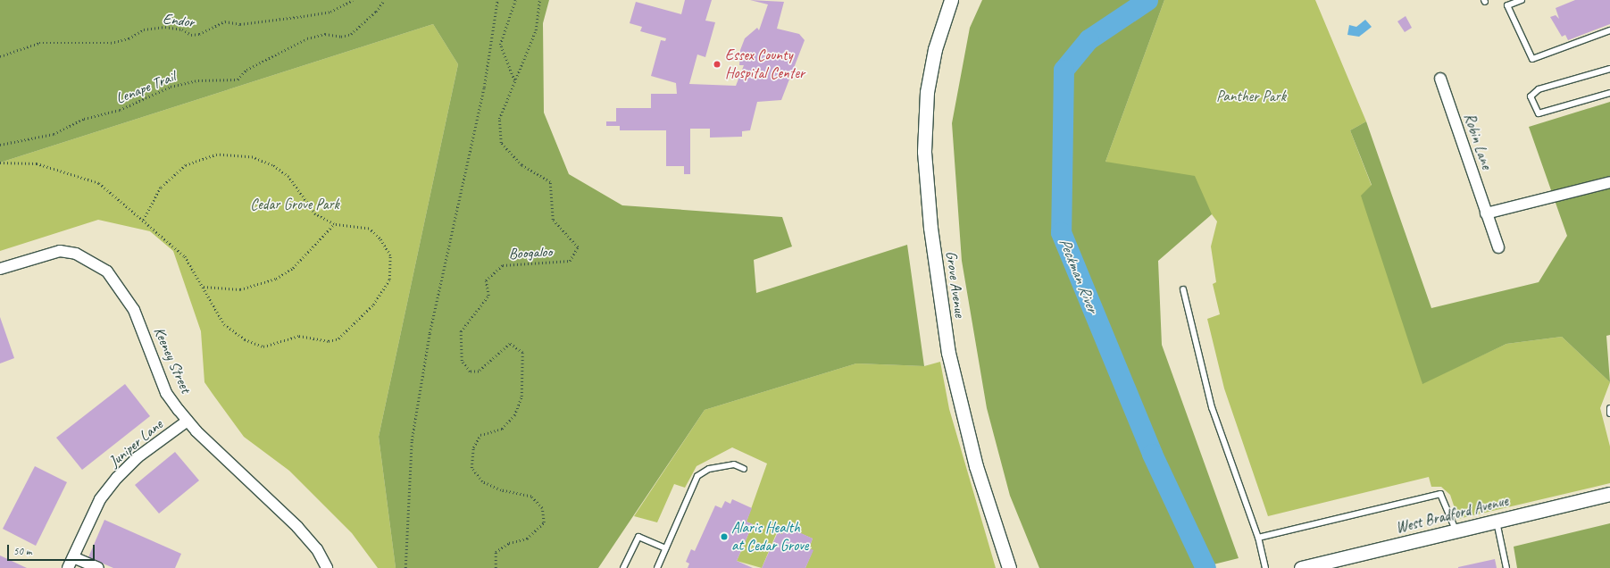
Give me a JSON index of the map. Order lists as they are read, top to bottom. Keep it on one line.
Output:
{"streets":{"street":["Robin Lane","Grove Avenue","Keeney Street","Juniper Lane","West Bradford Avenue"],"path":["Endor","Lenape Trail","Boogaloo"]},"crossings":[["Keeney Street","Juniper Lane"]],"water":["Peckman River"],"parks":["Panther Park","Cedar Grove Park"],"places":["Essex County Hospital Center","Alaris Health at Cedar Grove"],"scale_bar":"50 m"}
